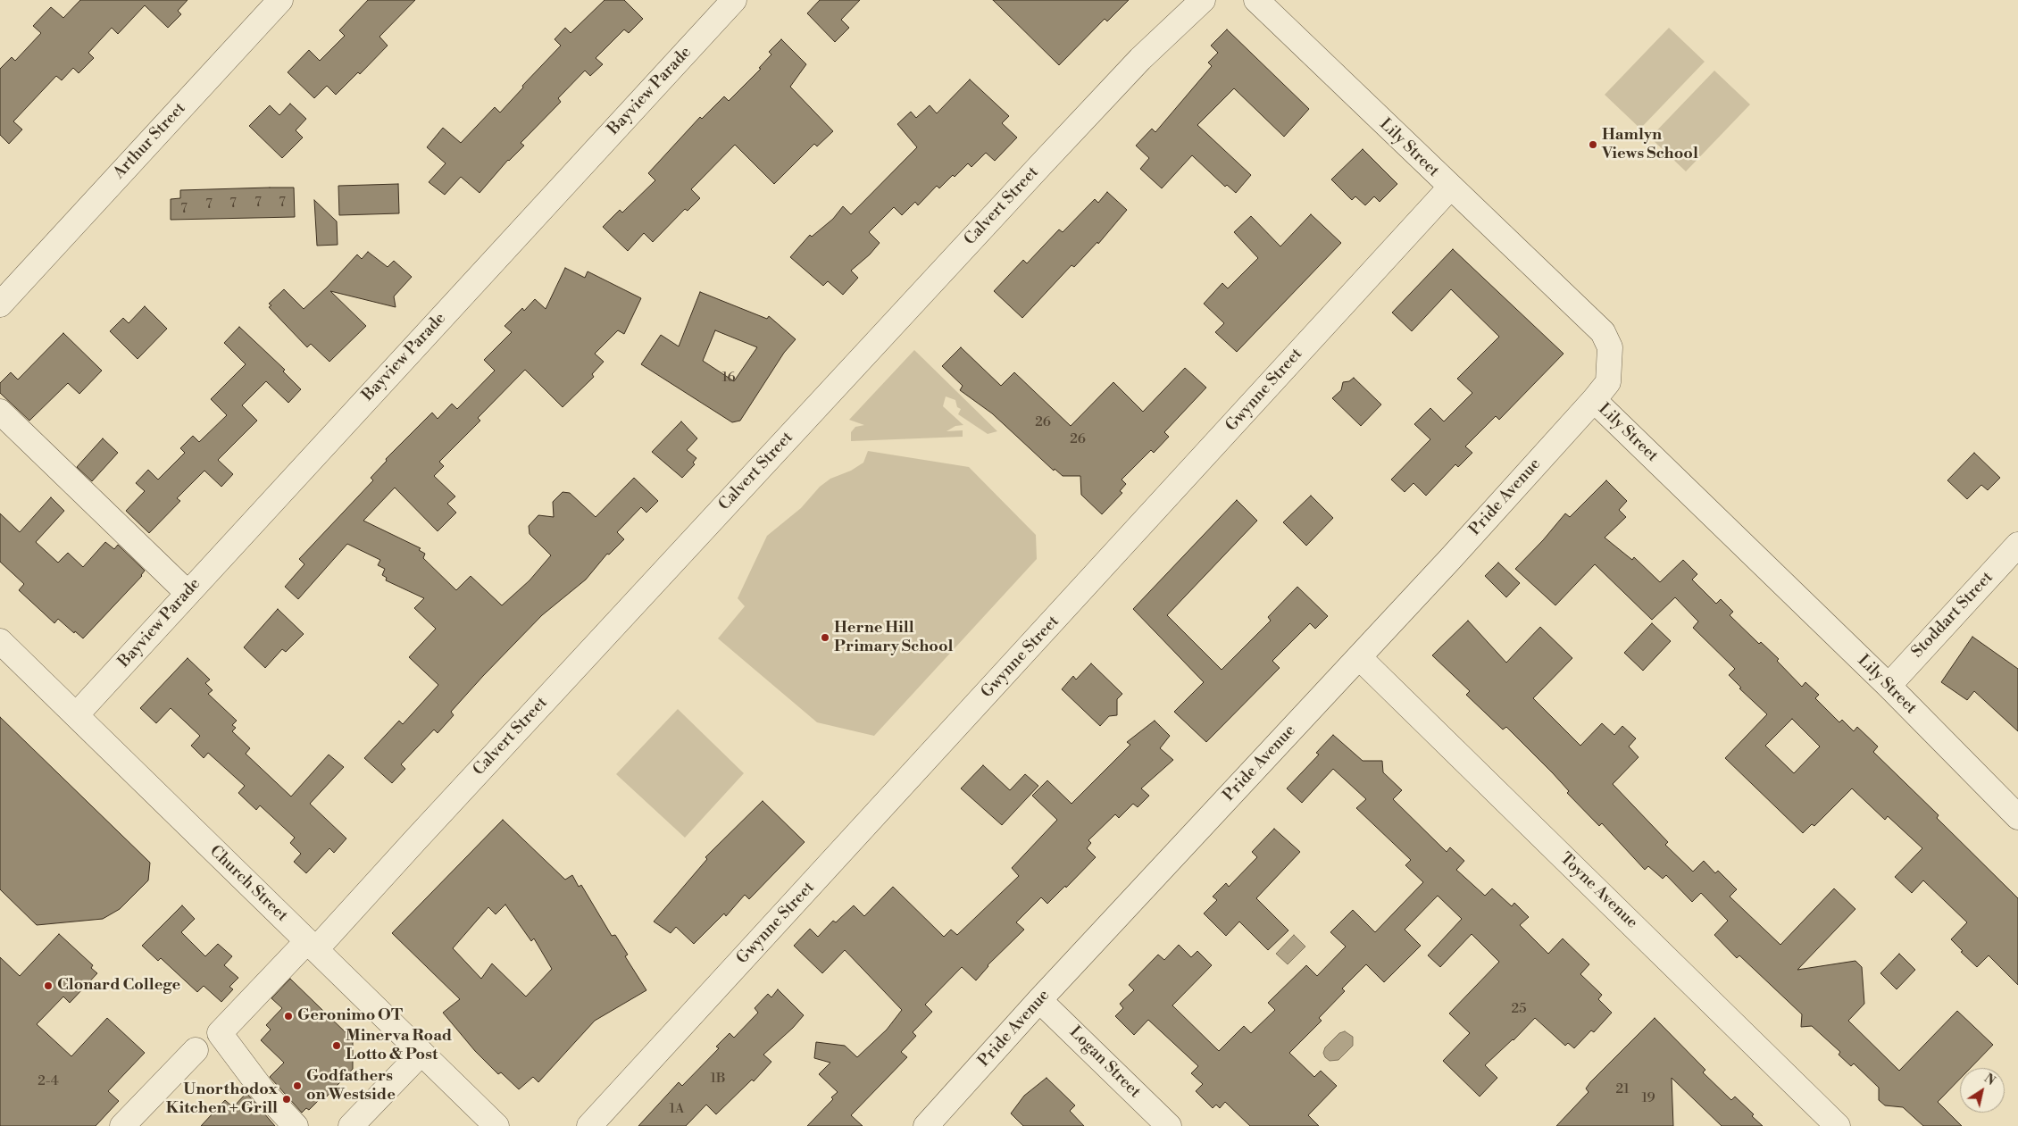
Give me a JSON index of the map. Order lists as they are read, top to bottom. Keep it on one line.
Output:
{"streets":{"street":["Bayview Parade","Arthur Street","Lily Street","Calvert Street","Gwynne Street","Pride Avenue","Stoddart Street","Church Street","Toyne Avenue","Logan Street"]},"crossings":[["Bayview Parade","Church Street"],["Lily Street","Gwynne Street"],["Lily Street","Pride Avenue"],["Lily Street","Stoddart Street"],["Calvert Street","Church Street"],["Pride Avenue","Toyne Avenue"],["Pride Avenue","Logan Street"]],"places":["Hamlyn Views School","Herne Hill Primary School","Clonard College","Geronimo OT","Minerva Road Lotto & Post","Godfathers on Westside","Unorthodox Kitchen + Grill"],"house_numbers":["7","7","7","7","7","16","26","26","25","1B","2-4","21","19","1A"],"north":"top right"}
